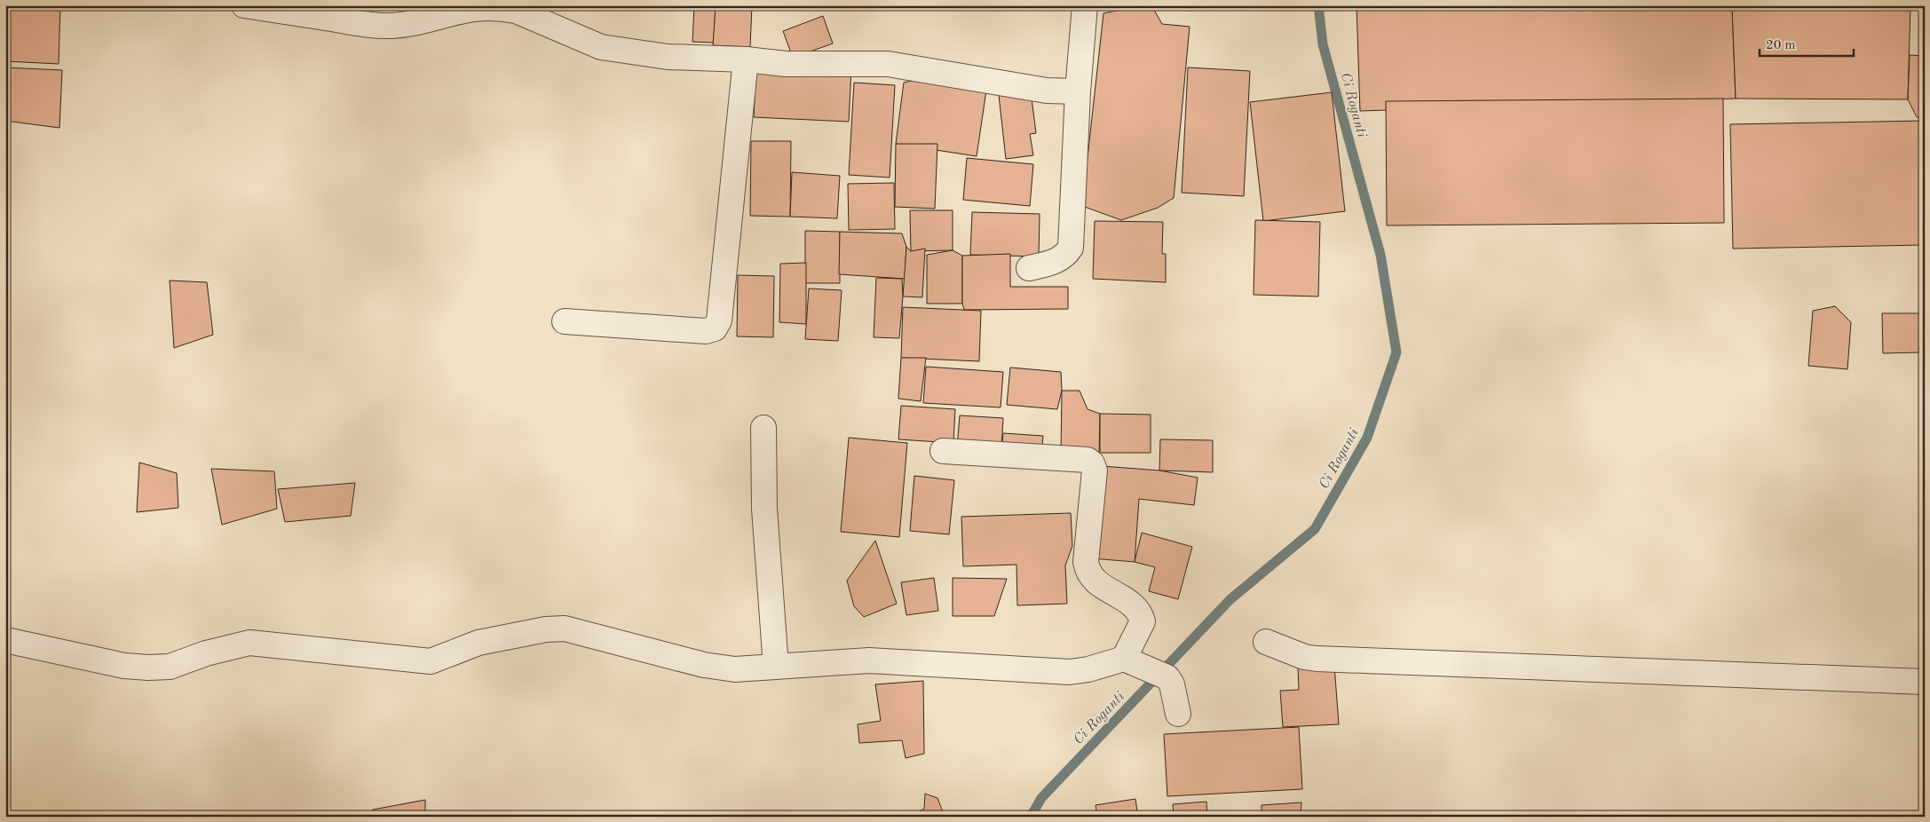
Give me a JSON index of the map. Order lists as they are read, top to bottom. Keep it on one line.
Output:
{"water":["Ci Roganti"],"scale_bar":"20 m"}
